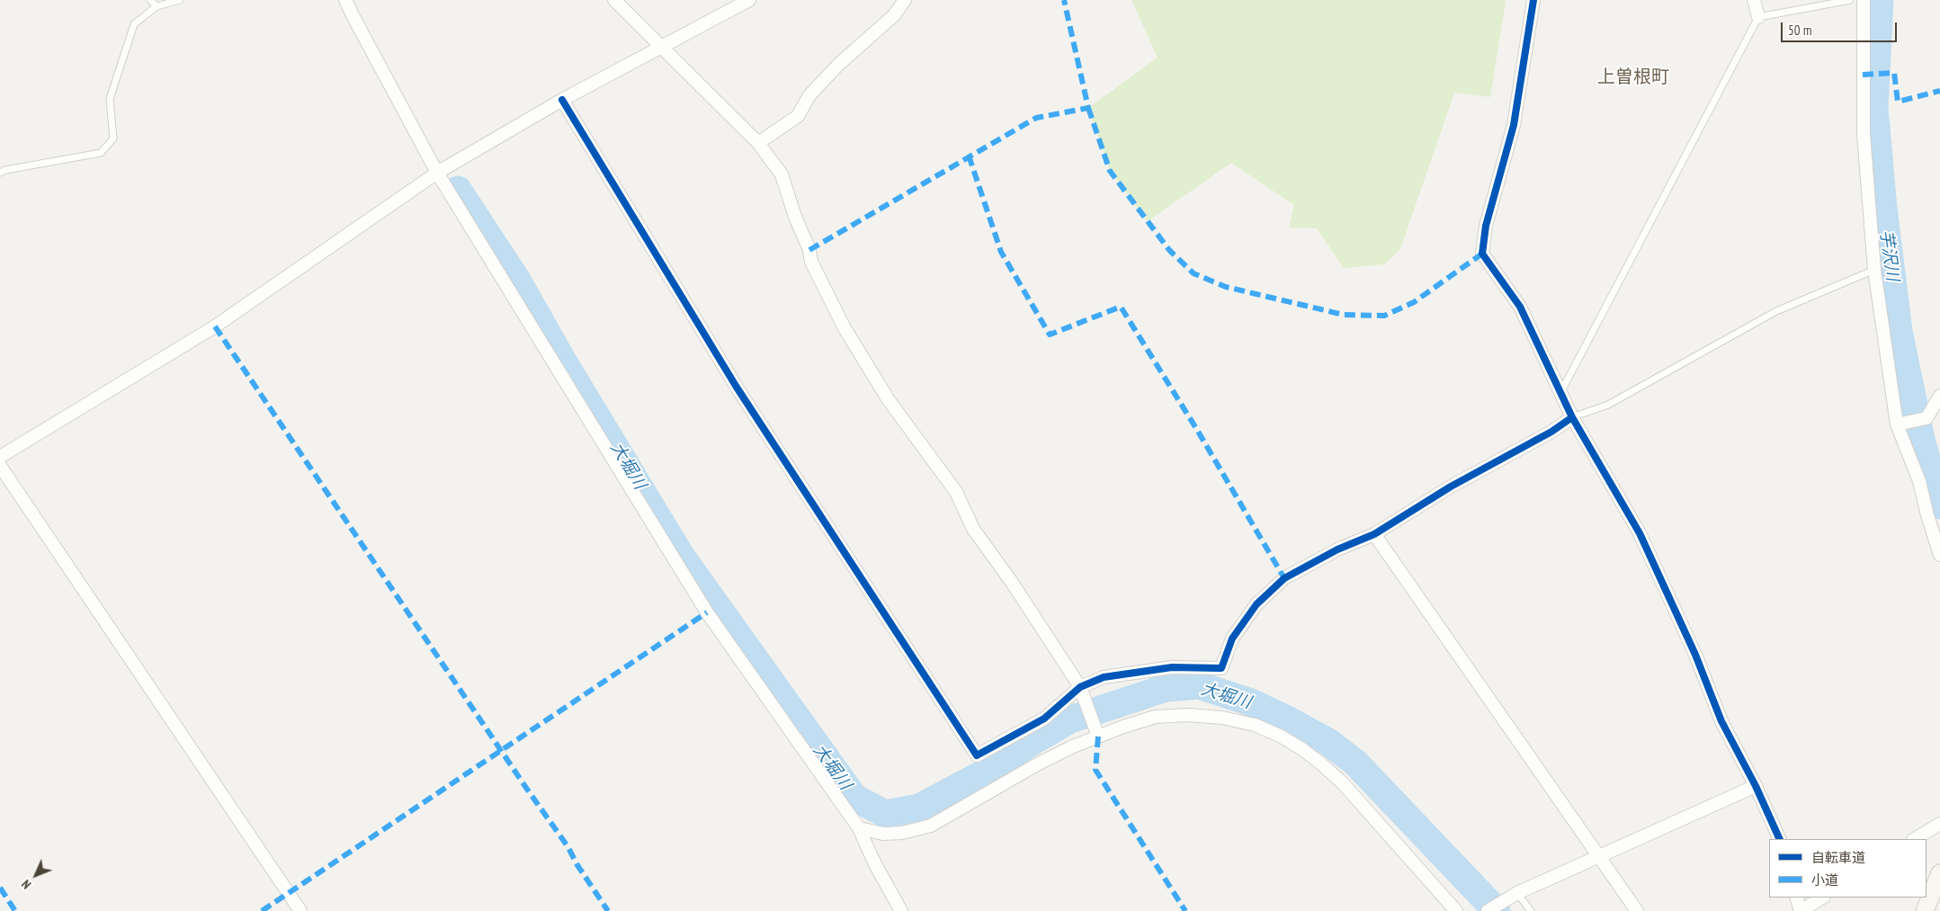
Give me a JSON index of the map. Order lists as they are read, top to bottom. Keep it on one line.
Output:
{"districts":["上曽根町"],"water":["芋沢川","大堀川"],"legend":["自転車道","小道"],"scale_bar":"50 m","north":"bottom left"}
